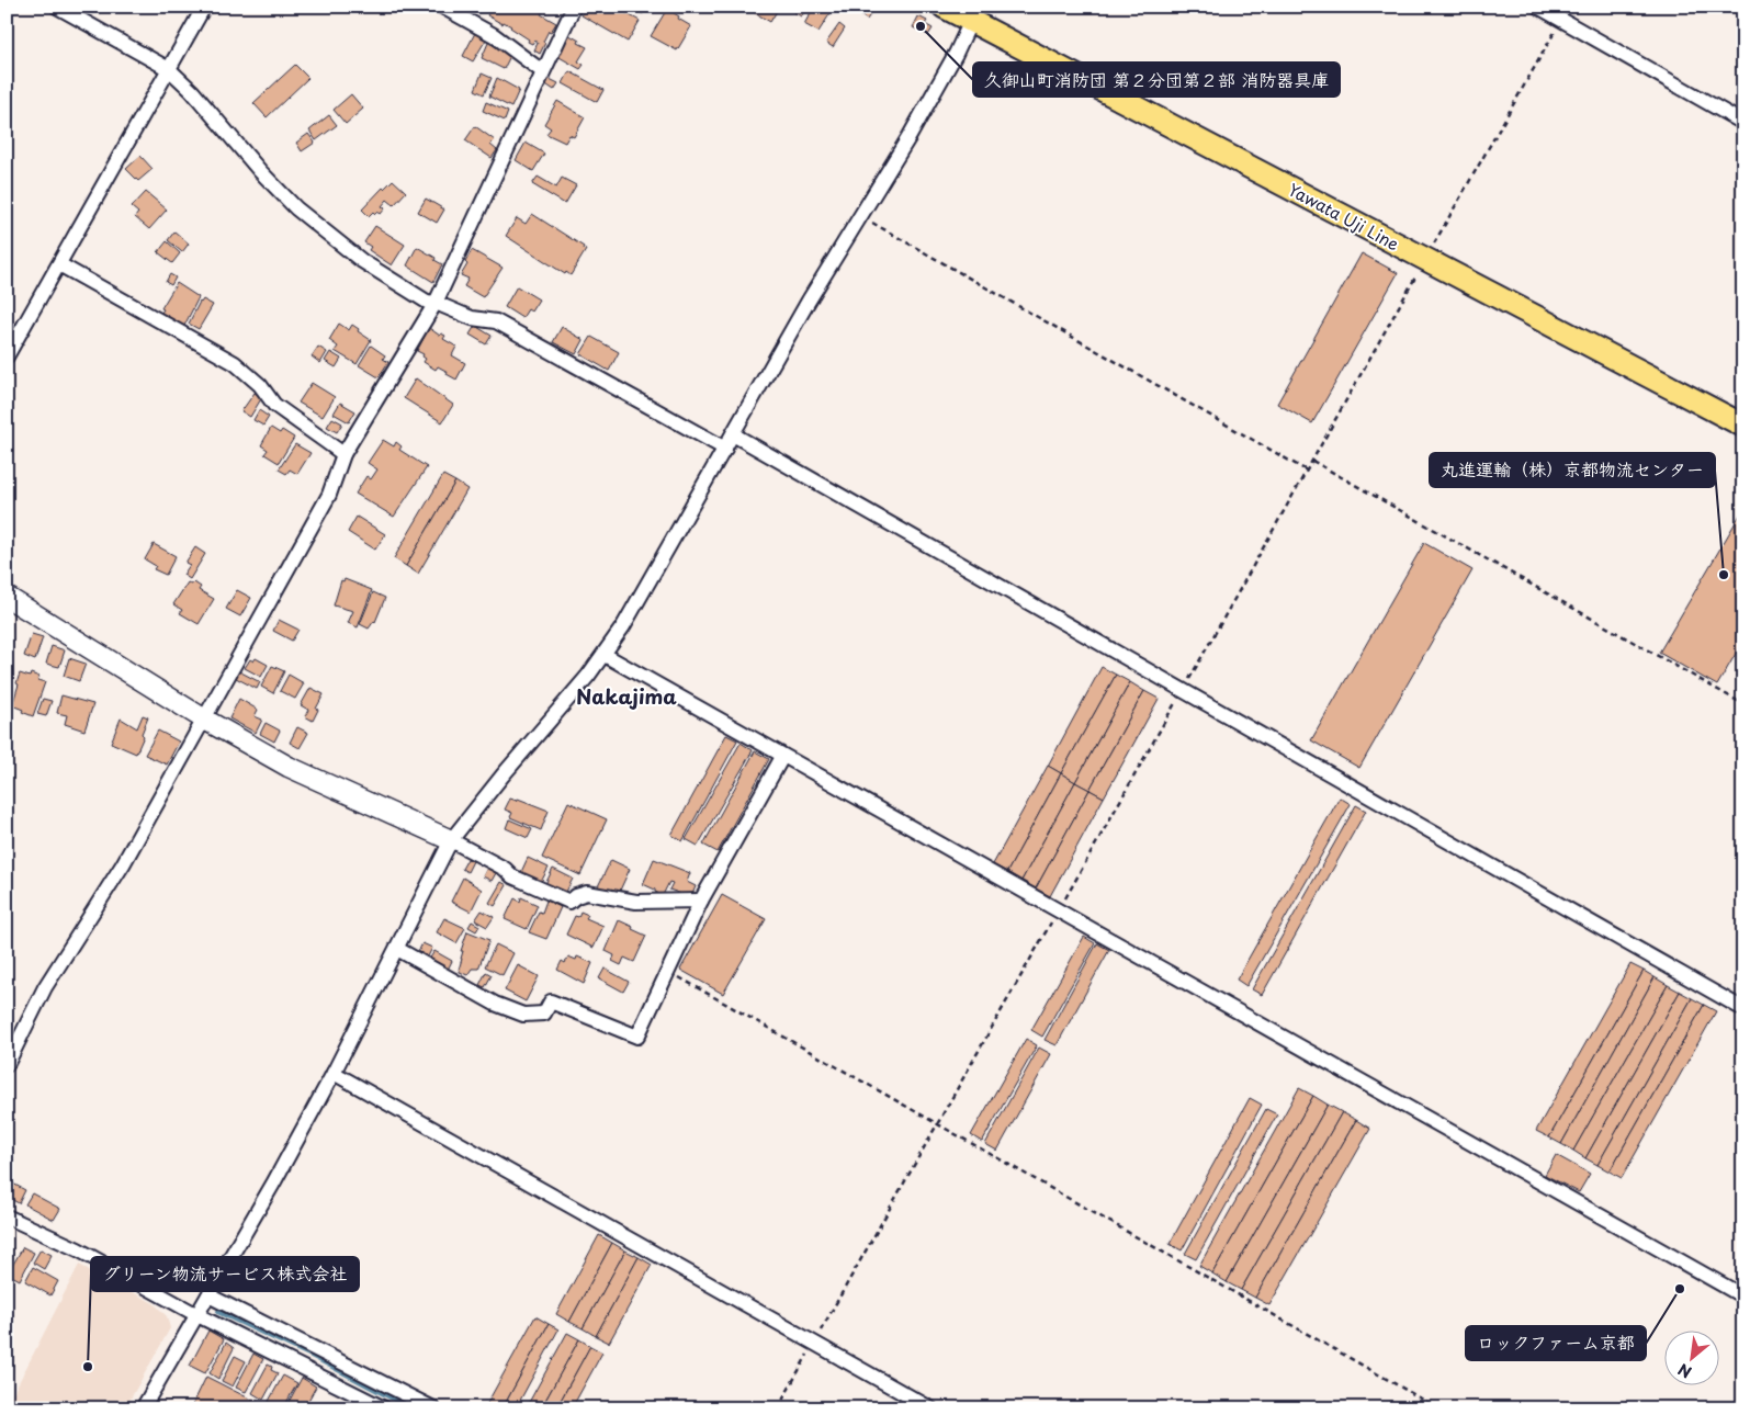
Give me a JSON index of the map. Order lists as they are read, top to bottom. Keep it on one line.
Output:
{"streets":{"main road":["Yawata Uji Line"]},"districts":["Nakajima"],"places":["久御山町消防団 第２分団第２部 消防器具庫","丸進運輸（株）京都物流センター","ロックファーム京都","グリーン物流サービス株式会社"],"north":"bottom left"}
